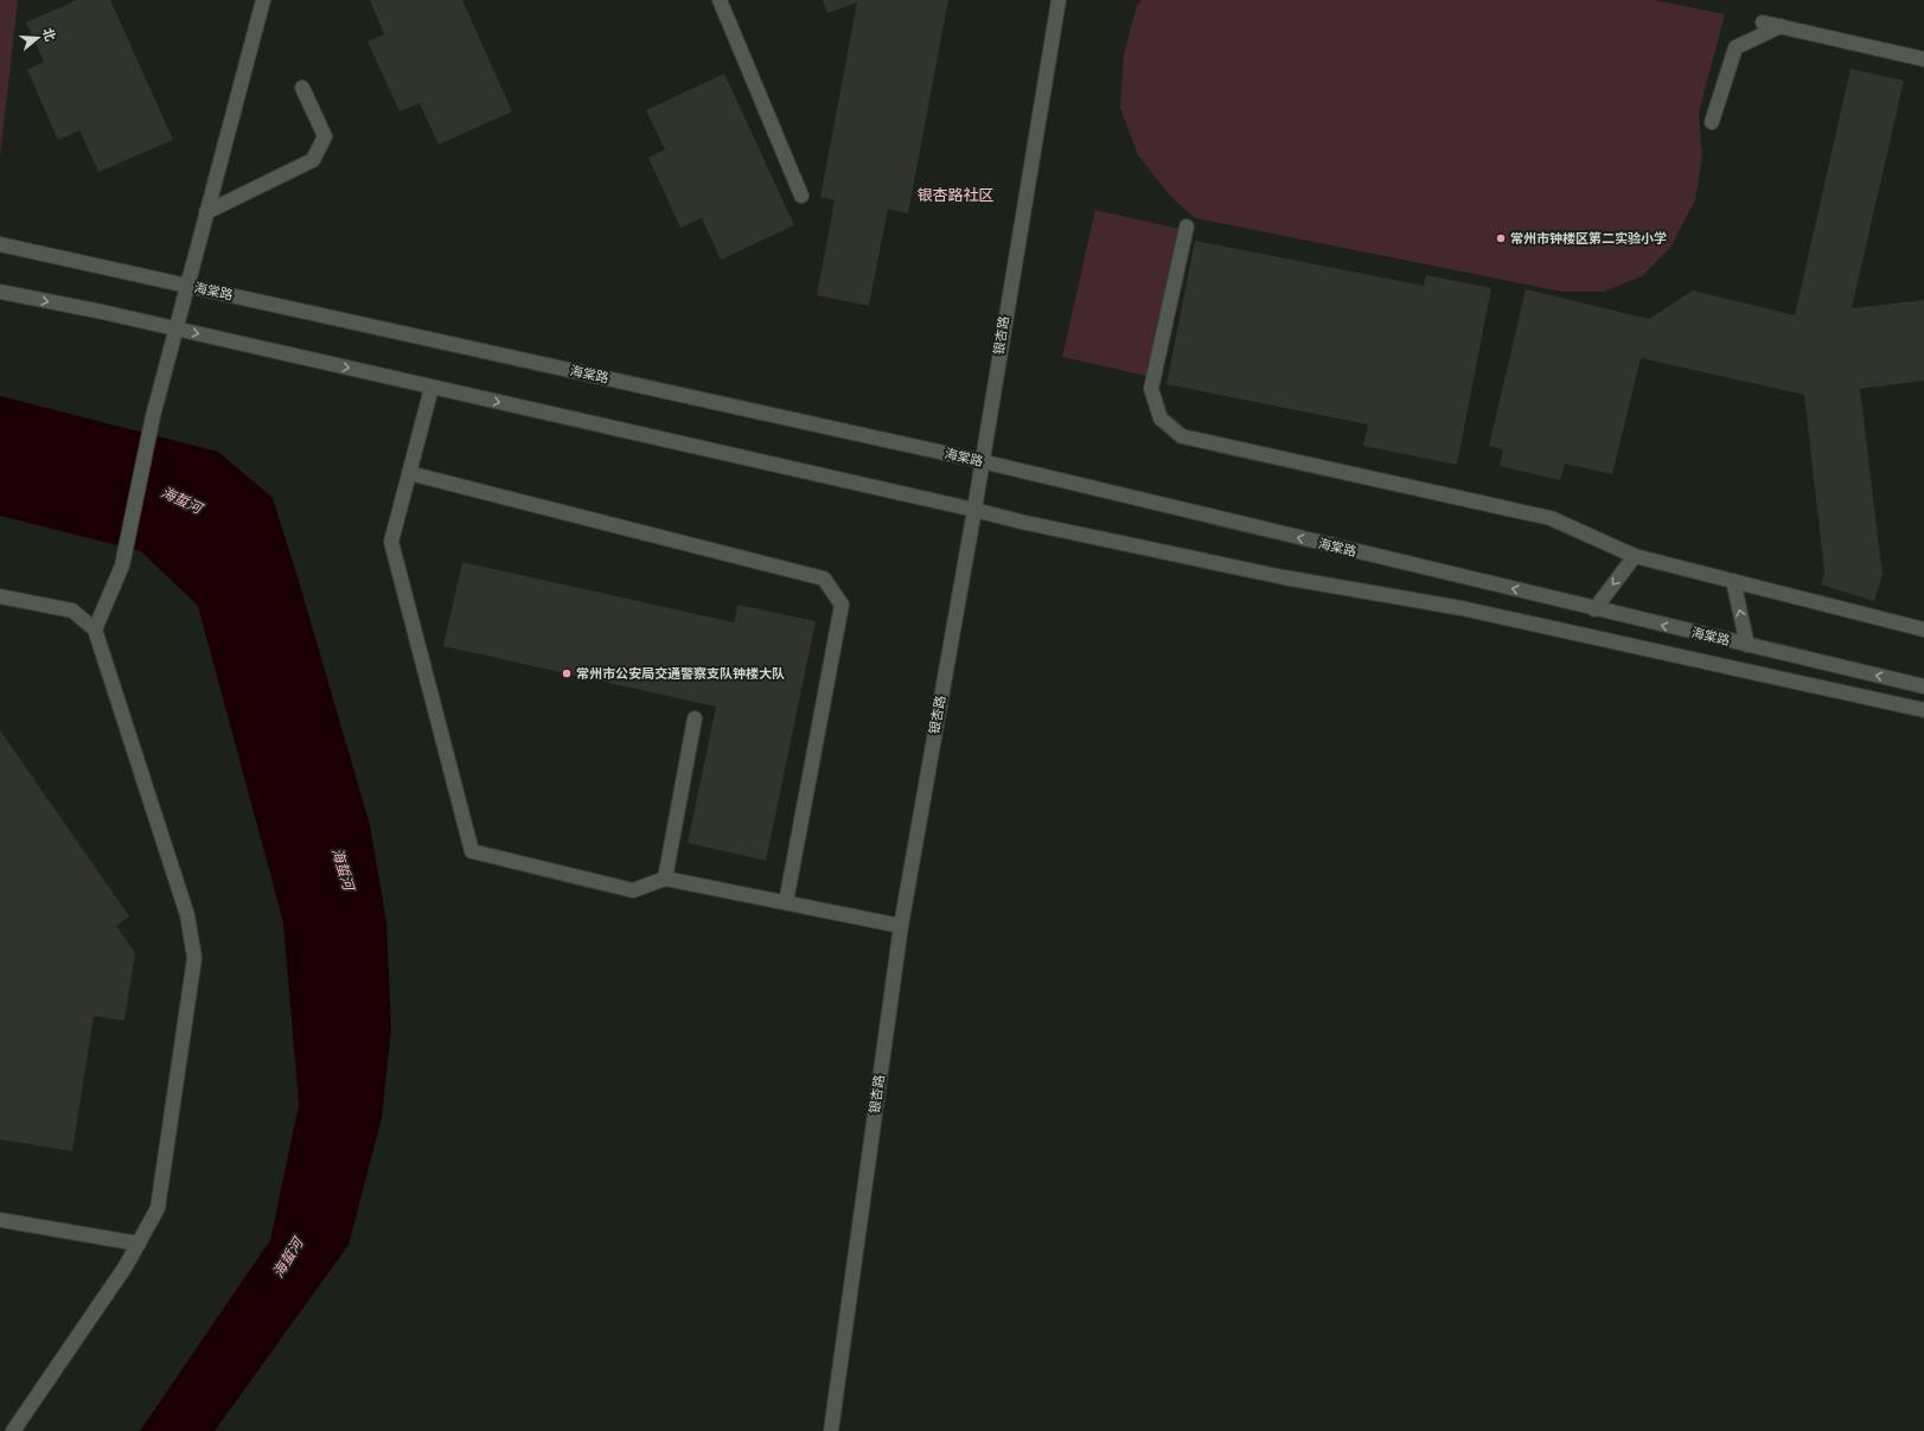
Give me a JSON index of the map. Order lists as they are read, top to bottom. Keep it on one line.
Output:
{"streets":{"street":["海棠路","银杏路"]},"crossings":[["海棠路","银杏路"]],"districts":["银杏路社区"],"water":["海蜇河"],"places":["常州市钟楼区第二实验小学","常州市公安局交通警察支队钟楼大队"],"north":"right"}
